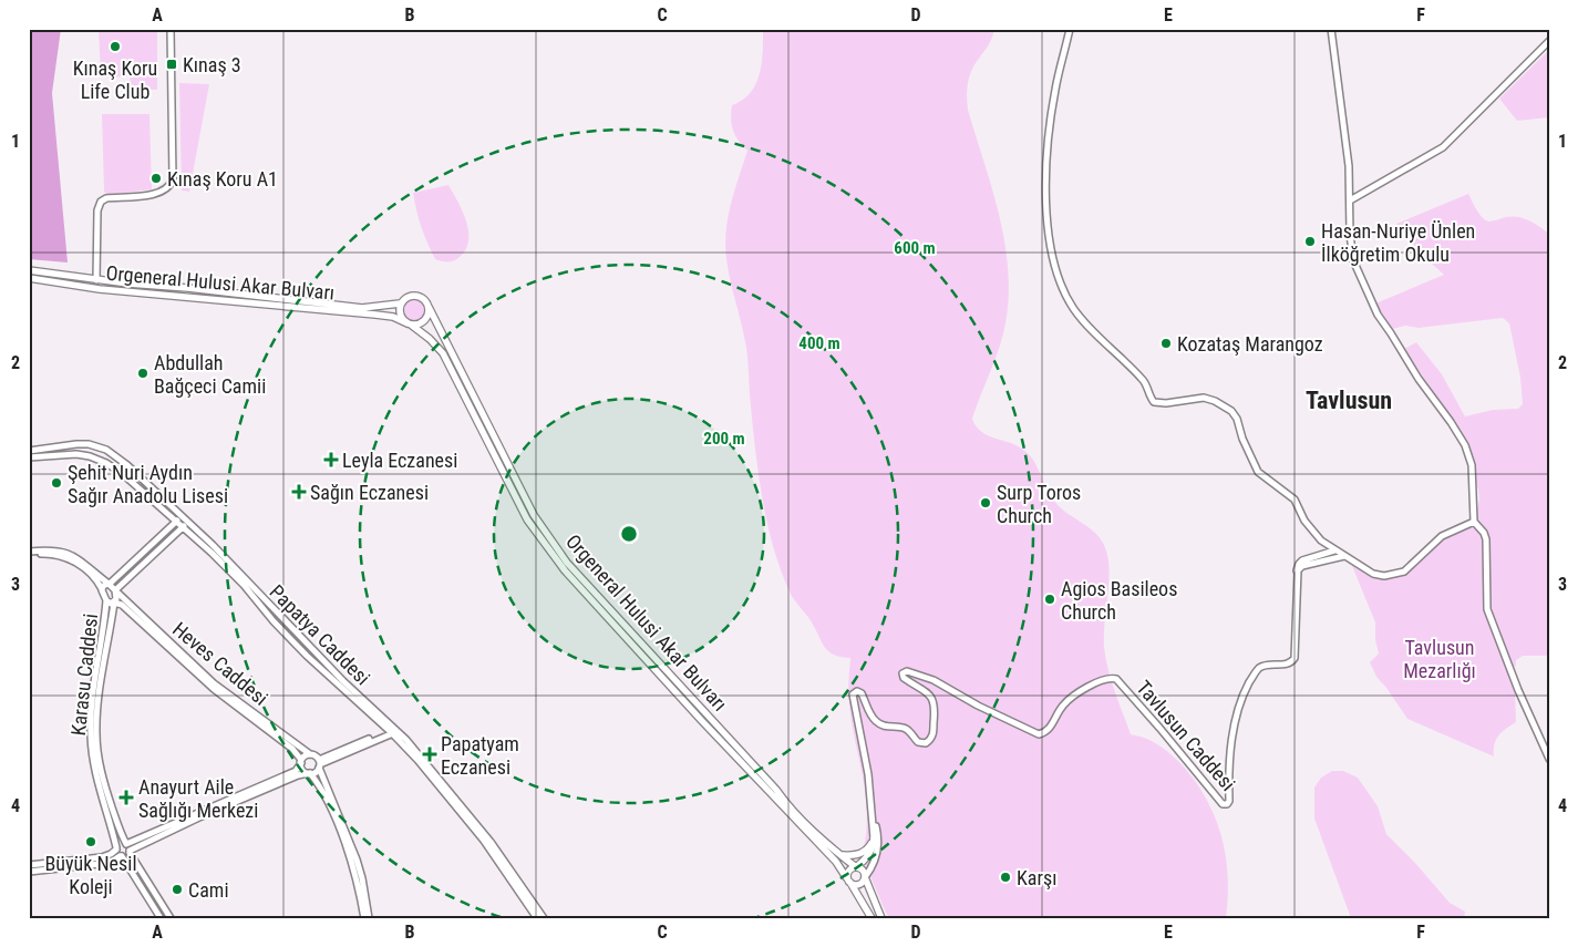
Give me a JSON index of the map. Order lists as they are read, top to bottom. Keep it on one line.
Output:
{"streets":{"main road":["Orgeneral Hulusi Akar Bulvarı"],"street":["Papatya Caddesi","Heves Caddesi","Karasu Caddesi","Tavlusun Caddesi"]},"crossings":[["Orgeneral Hulusi Akar Bulvarı","Tavlusun Caddesi"],["Papatya Caddesi","Karasu Caddesi"],["Heves Caddesi","Karasu Caddesi"]],"districts":["Tavlusun"],"parks":["Tavlusun Mezarlığı"],"places":{"other":["Kınaş Koru Life Club","Kınaş Koru A1","Hasan-Nuriye Ünlen İlköğretim Okulu","Kozataş Marangoz","Abdullah Bağçeci Camii","Şehit Nuri Aydın Sağır Anadolu Lisesi","Surp Toros Church","Agios Basileos Church","Büyük Nesil Koleji","Karşı","Cami"],"transit":["Kınaş 3"],"health":["Leyla Eczanesi","Sağın Eczanesi","Papatyam Eczanesi","Anayurt Aile Sağlığı Merkezi"]},"grid":{"columns":["A","B","C","D","E","F"],"rows":["1","2","3","4"]},"rings":["600 m","400 m","200 m"]}
